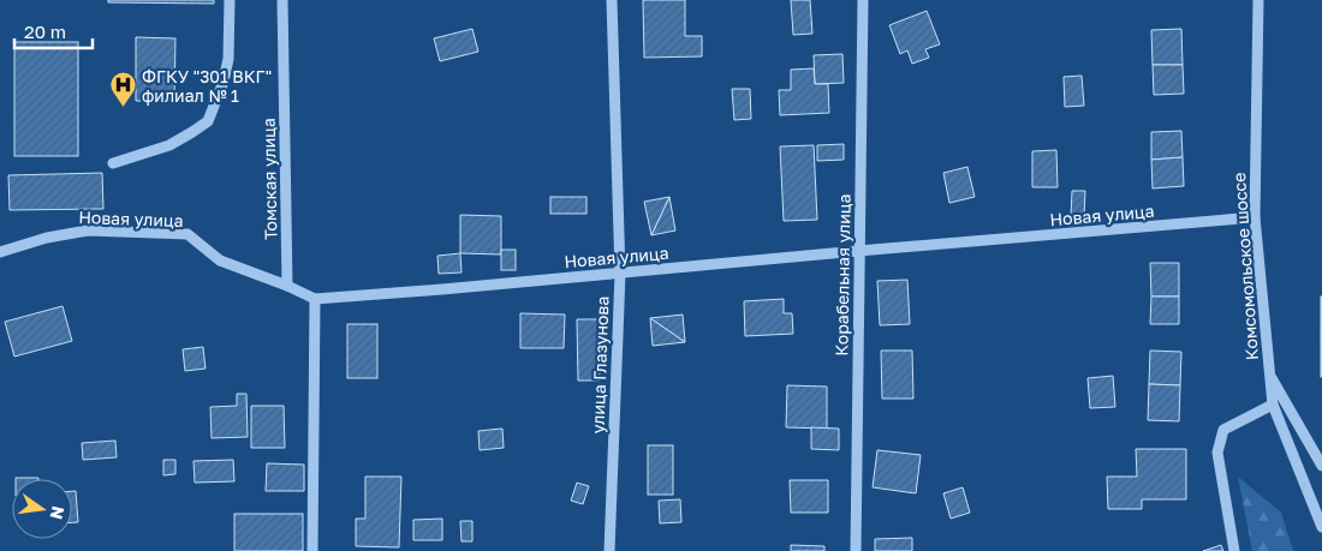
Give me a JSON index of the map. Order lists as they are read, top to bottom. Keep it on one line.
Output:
{"streets":{"street":["Томская улица","Новая улица","Комсомольское шоссе","Корабельная улица","улица Глазунова"]},"crossings":[["Томская улица","Новая улица"],["Новая улица","Комсомольское шоссе"],["Новая улица","Корабельная улица"],["Новая улица","улица Глазунова"]],"places":{"hospital":["ФГКУ \"301 ВКГ\" филиал № 1"]},"scale_bar":"20 m","north":"right"}
